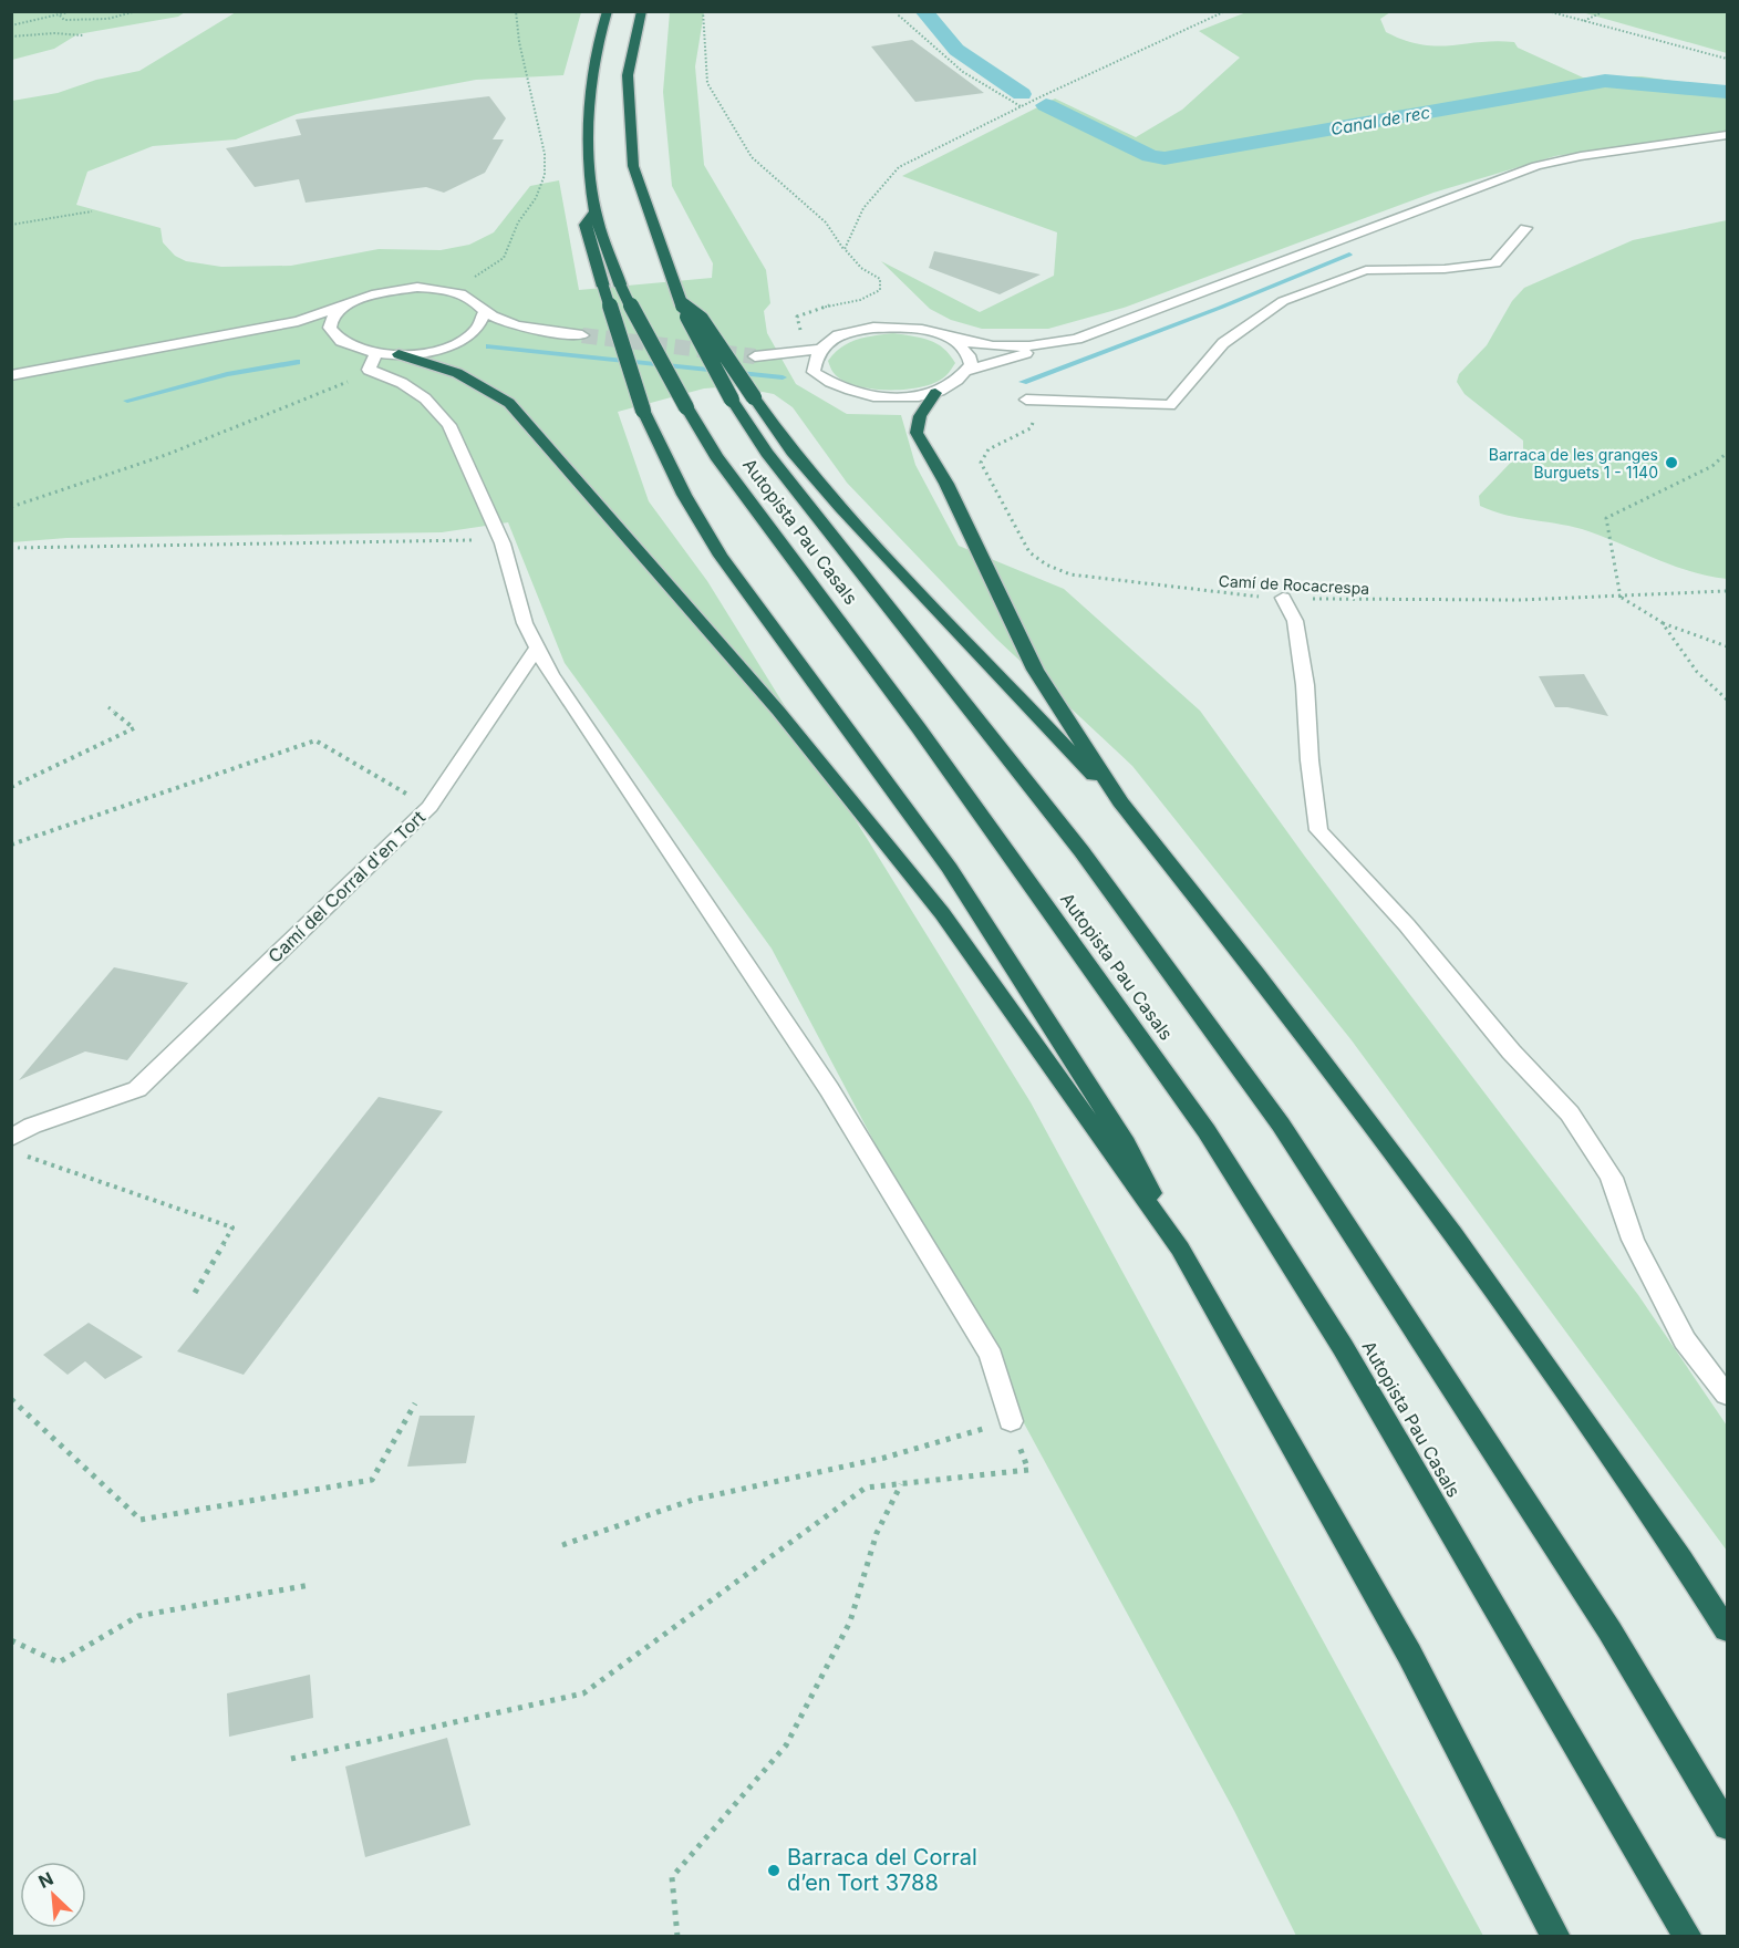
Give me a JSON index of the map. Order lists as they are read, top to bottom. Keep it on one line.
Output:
{"streets":{"highway":["Autopista Pau Casals"],"street":["Camí del Corral d'en Tort"],"path":["Camí de Rocacrespa"]},"water":["Canal de rec"],"places":["Barraca de les granges Burguets 1 - 1140","Barraca del Corral d’en Tort 3788"],"north":"top left"}
